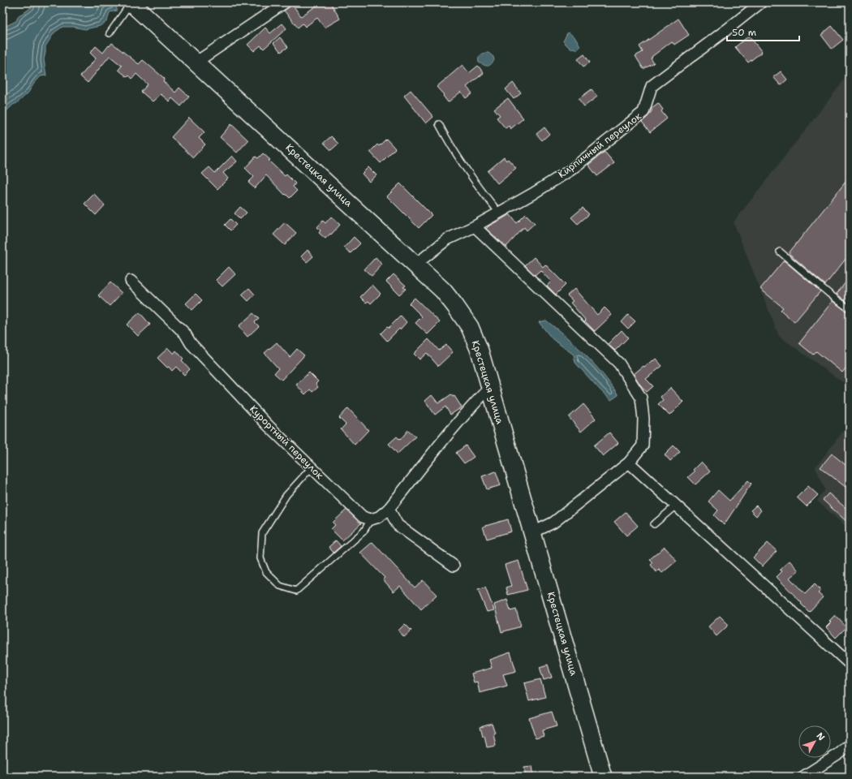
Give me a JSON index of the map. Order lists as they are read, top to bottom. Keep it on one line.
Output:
{"streets":{"main road":["Крестецкая улица"],"street":["Кирпичный переулок","Курортный переулок"]},"crossings":[["Кирпичный переулок","Крестецкая улица"]],"scale_bar":"50 m","north":"top right"}
